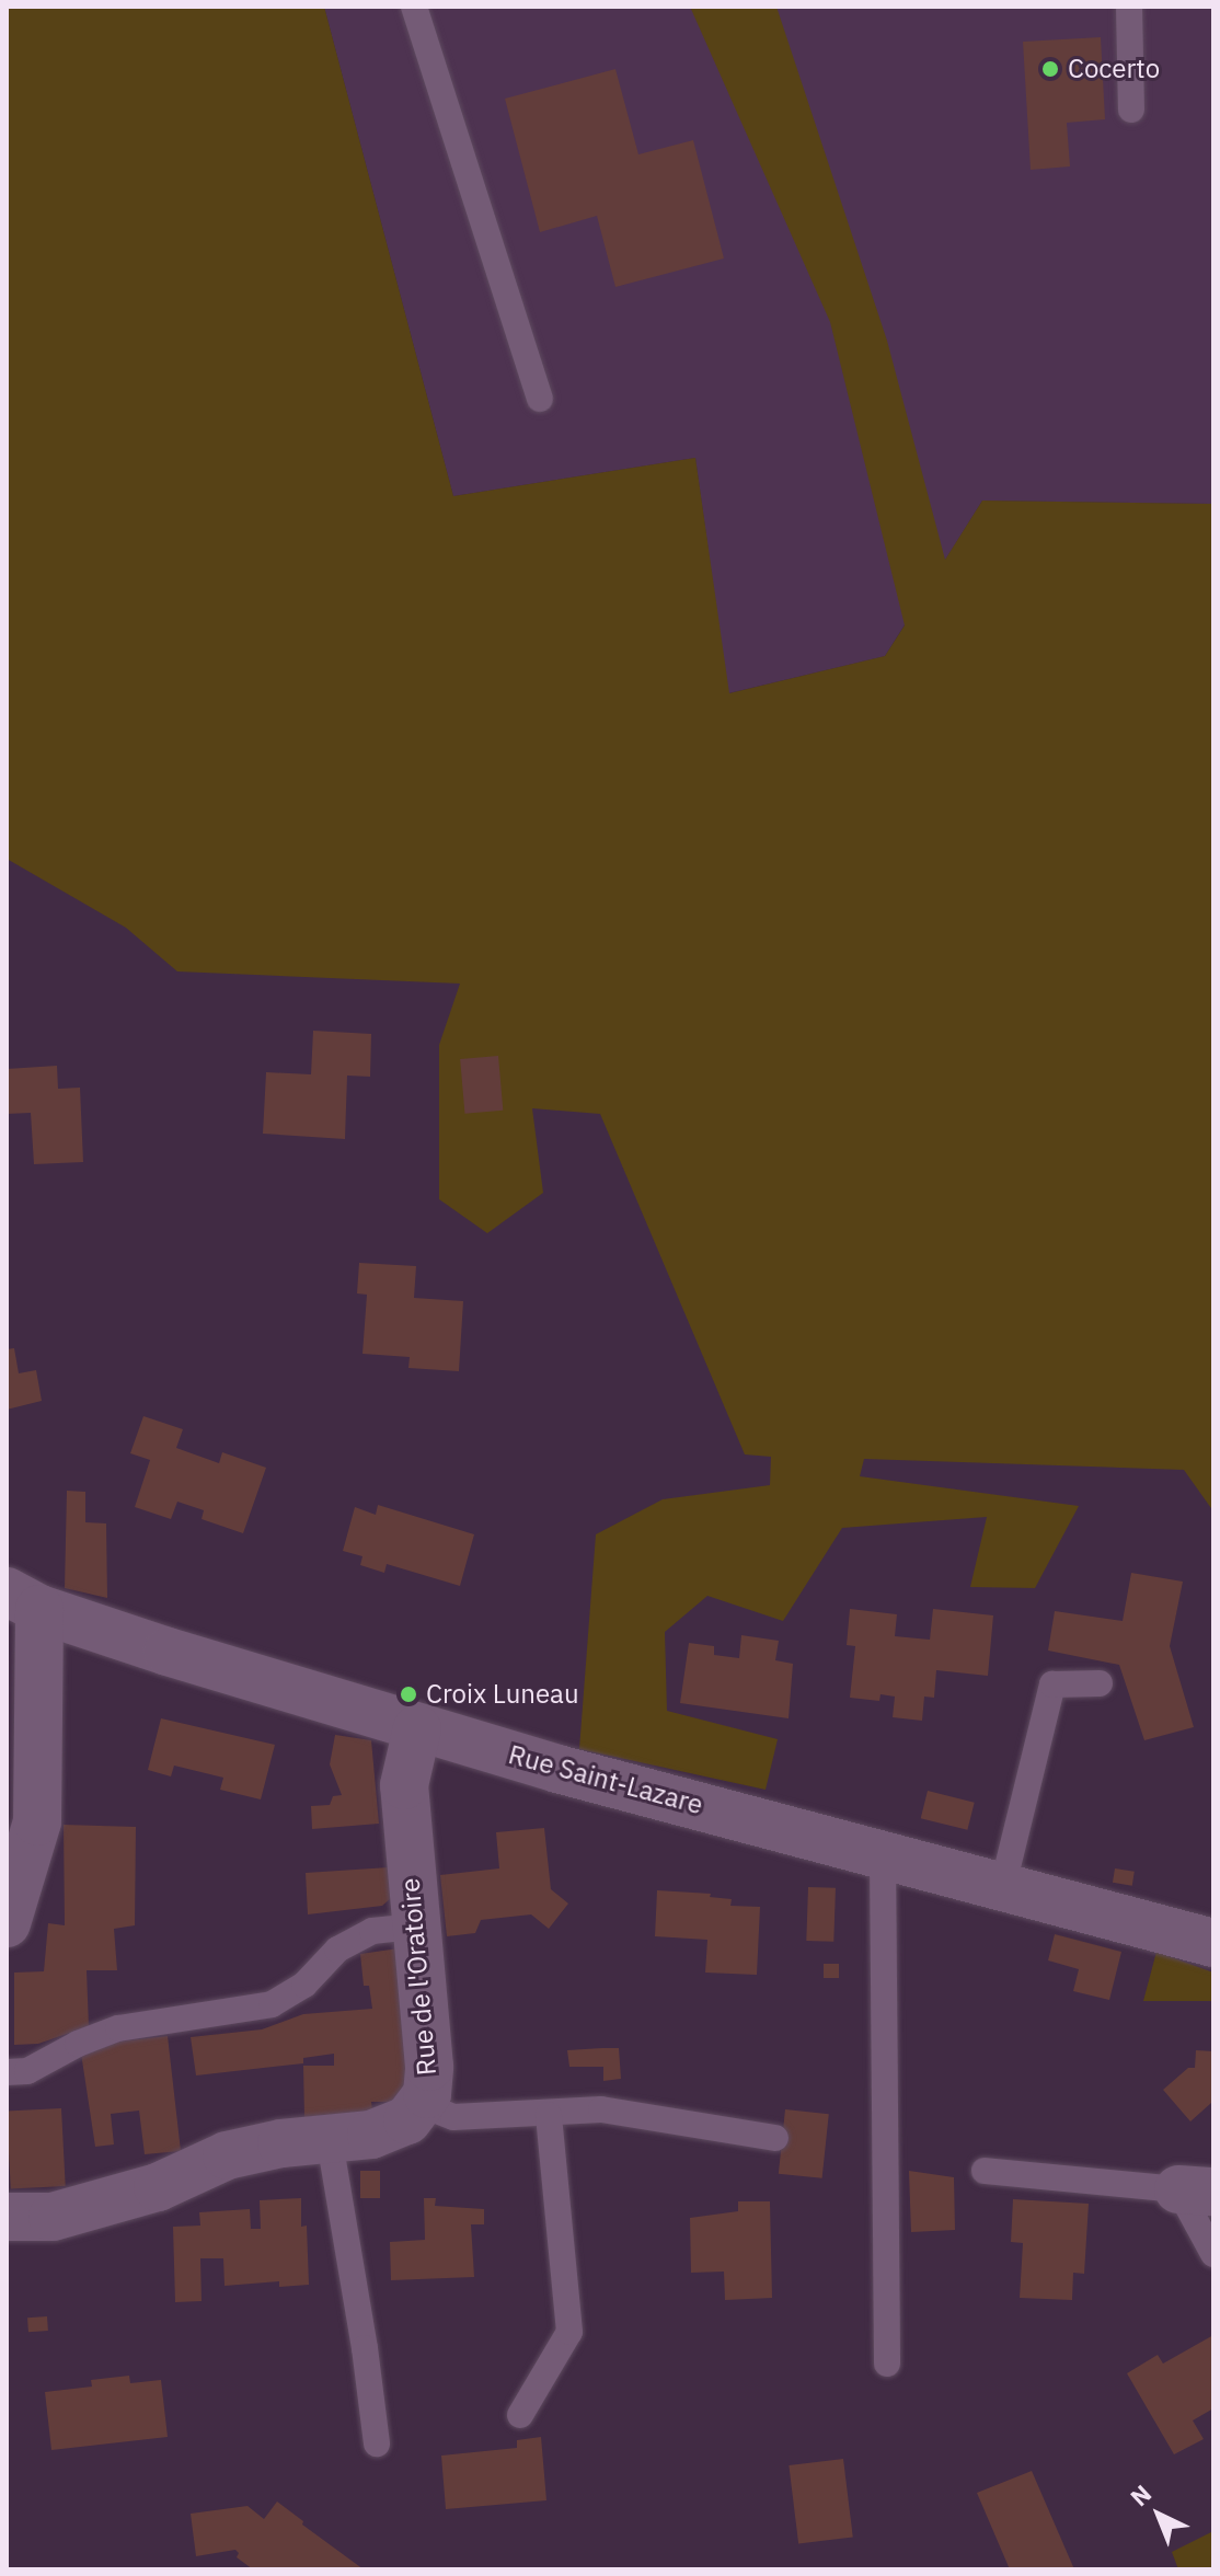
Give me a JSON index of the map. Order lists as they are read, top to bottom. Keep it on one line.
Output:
{"streets":{"street":["Rue Saint-Lazare","Rue de l'Oratoire"]},"crossings":[["Rue Saint-Lazare","Rue de l'Oratoire"]],"places":["Cocerto","Croix Luneau"],"north":"top left"}
